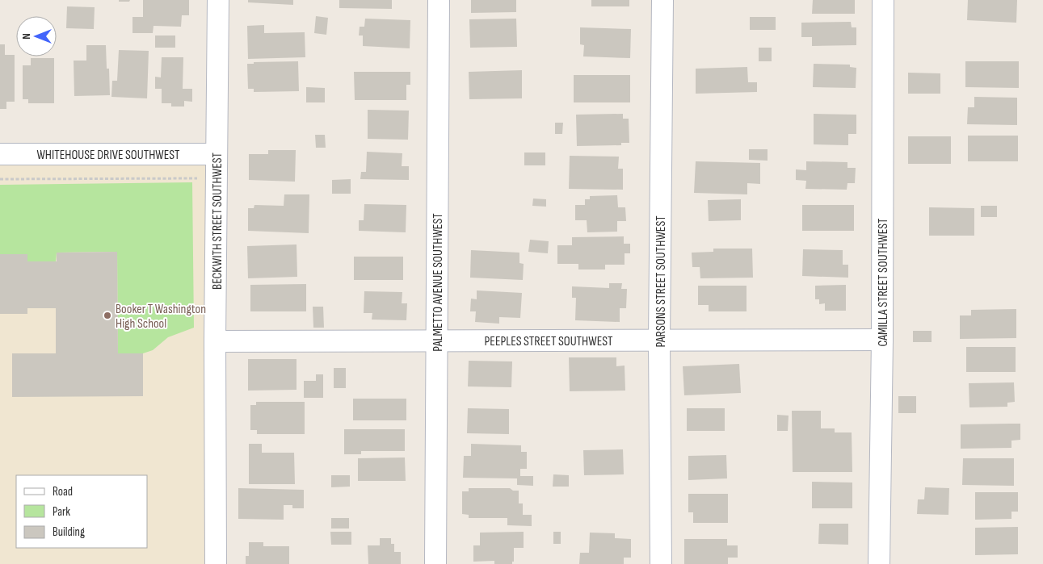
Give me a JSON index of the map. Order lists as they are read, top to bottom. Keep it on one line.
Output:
{"streets":{"street":["WHITEHOUSE DRIVE SOUTHWEST","BECKWITH STREET SOUTHWEST","PARSONS STREET SOUTHWEST","PALMETTO AVENUE SOUTHWEST","CAMILLA STREET SOUTHWEST","PEEPLES STREET SOUTHWEST"]},"crossings":[["WHITEHOUSE DRIVE SOUTHWEST","BECKWITH STREET SOUTHWEST"],["BECKWITH STREET SOUTHWEST","PEEPLES STREET SOUTHWEST"],["PARSONS STREET SOUTHWEST","PEEPLES STREET SOUTHWEST"],["PALMETTO AVENUE SOUTHWEST","PEEPLES STREET SOUTHWEST"],["CAMILLA STREET SOUTHWEST","PEEPLES STREET SOUTHWEST"]],"places":["Booker T Washington High School"],"legend":["Road","Park","Building"],"north":"left"}
